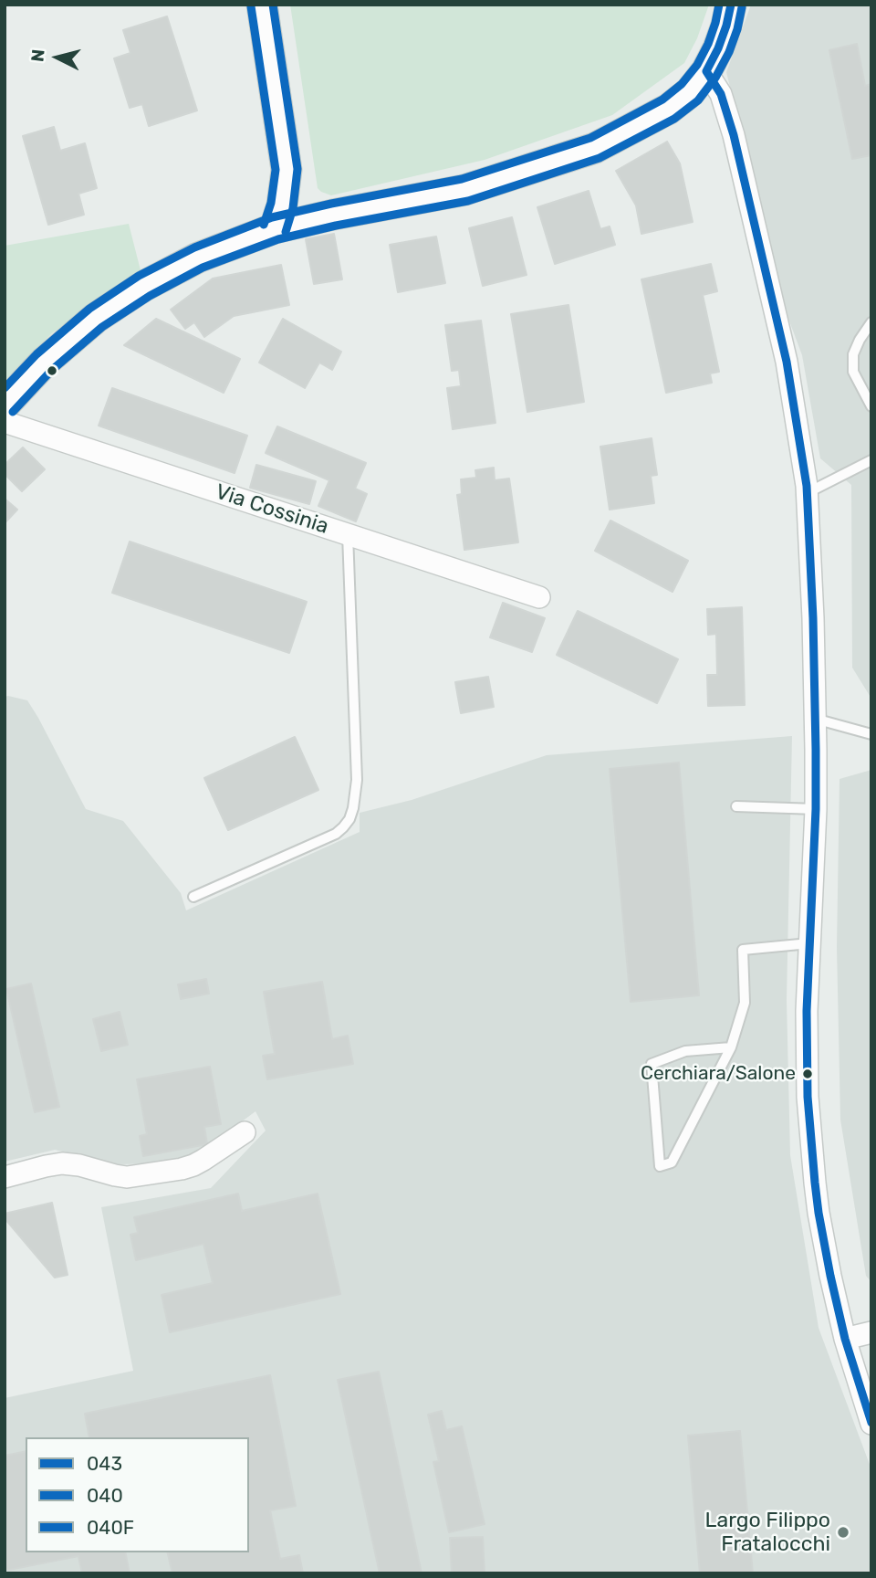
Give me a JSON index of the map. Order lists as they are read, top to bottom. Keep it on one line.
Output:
{"streets":{"street":["Via Cossinia"]},"places":["Cerchiara/Salone","Largo Filippo Fratalocchi"],"lines":["transit line 043","transit line 040F","transit line 040"],"legend":["043","040","040F"],"north":"left"}
